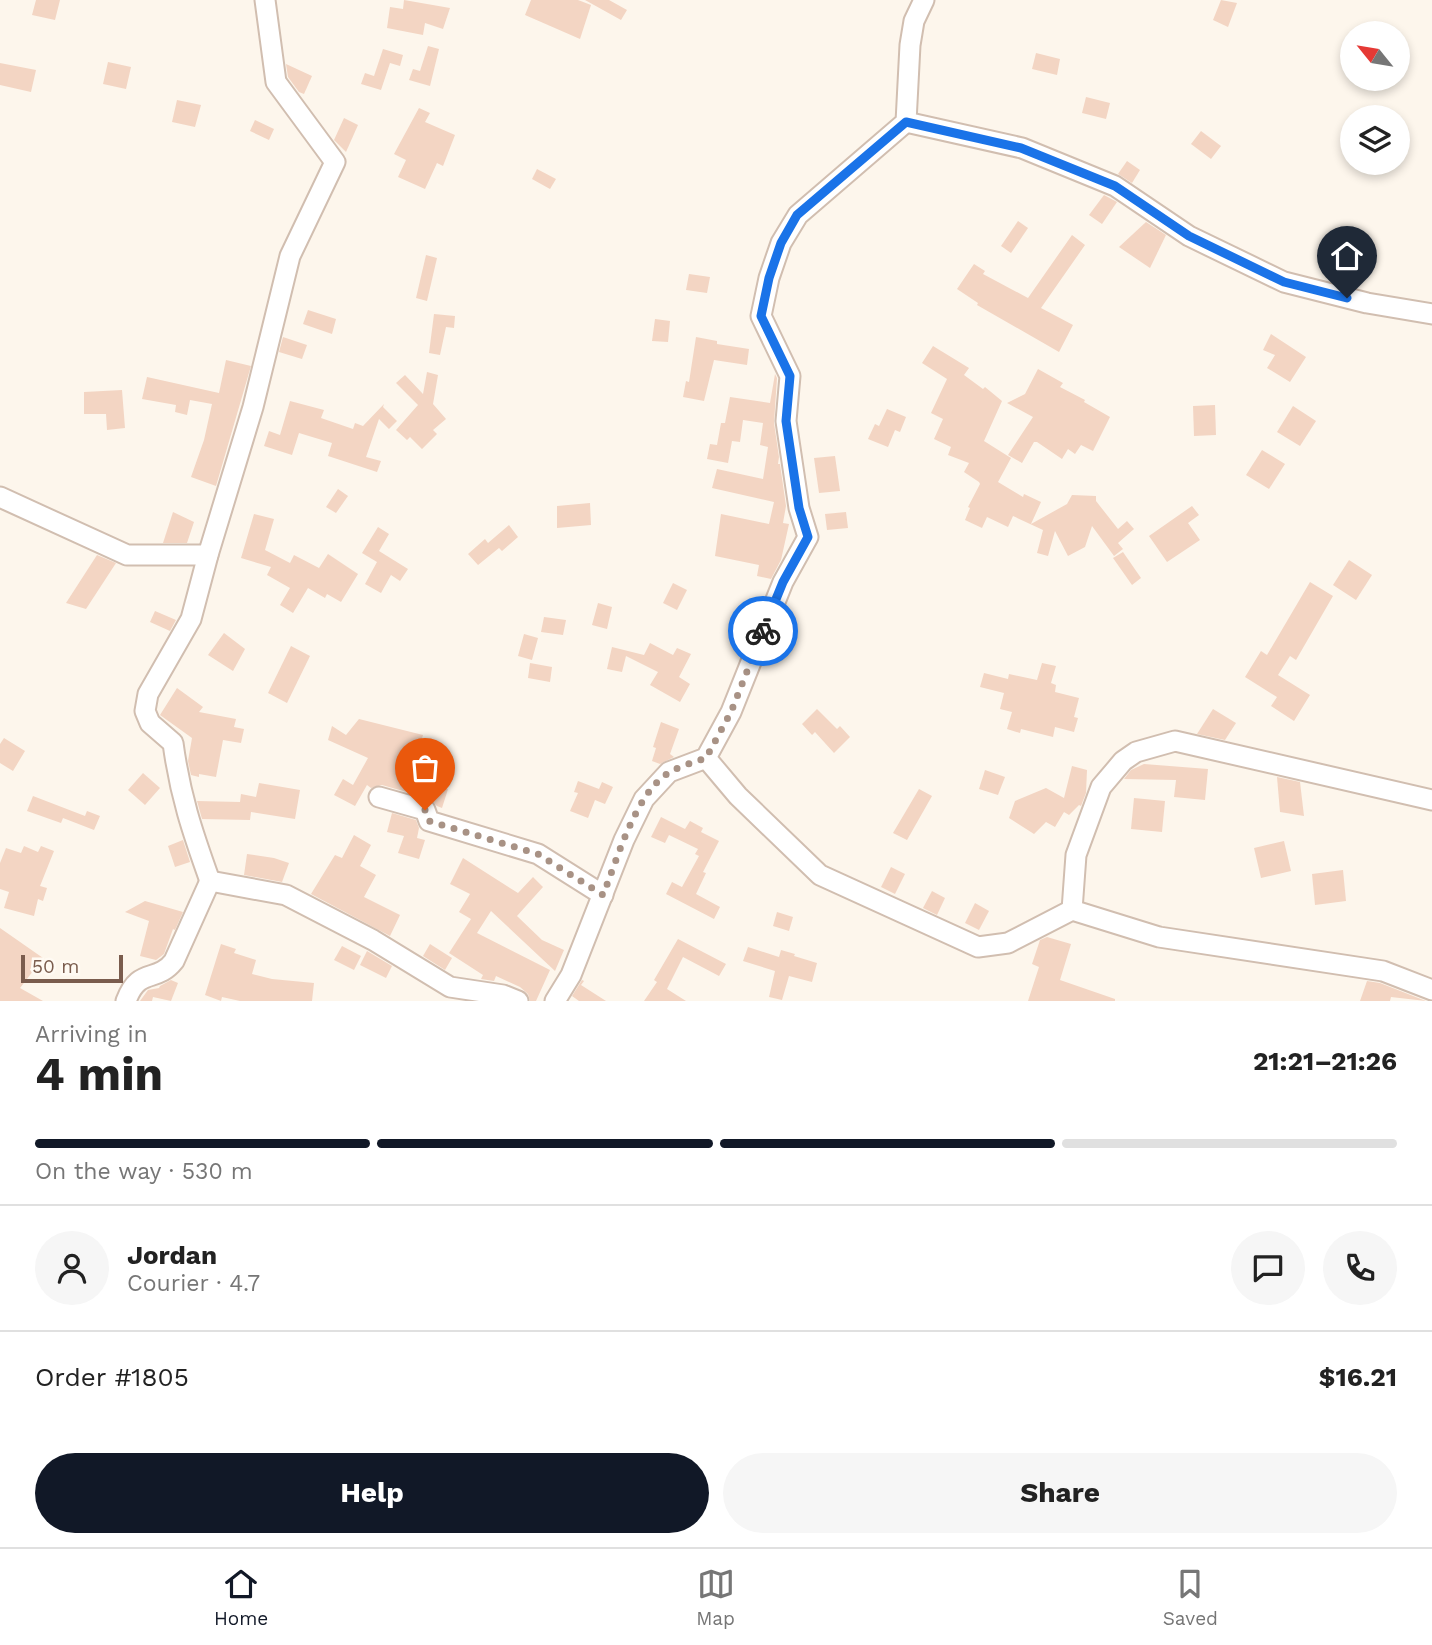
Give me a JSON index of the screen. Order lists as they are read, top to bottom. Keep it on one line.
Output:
{"scale_bar":"50 m","north":"top left","page":{"scale":"50 m","heading":["4 min","Arriving in","21:21–21:26"],"panel":["Jordan","Courier · 4.7","Order #1805","$16.21"],"bar":"On the way · 530 m","buttons":["Help","Share"],"tabs":["Home","Map","Saved"]}}
